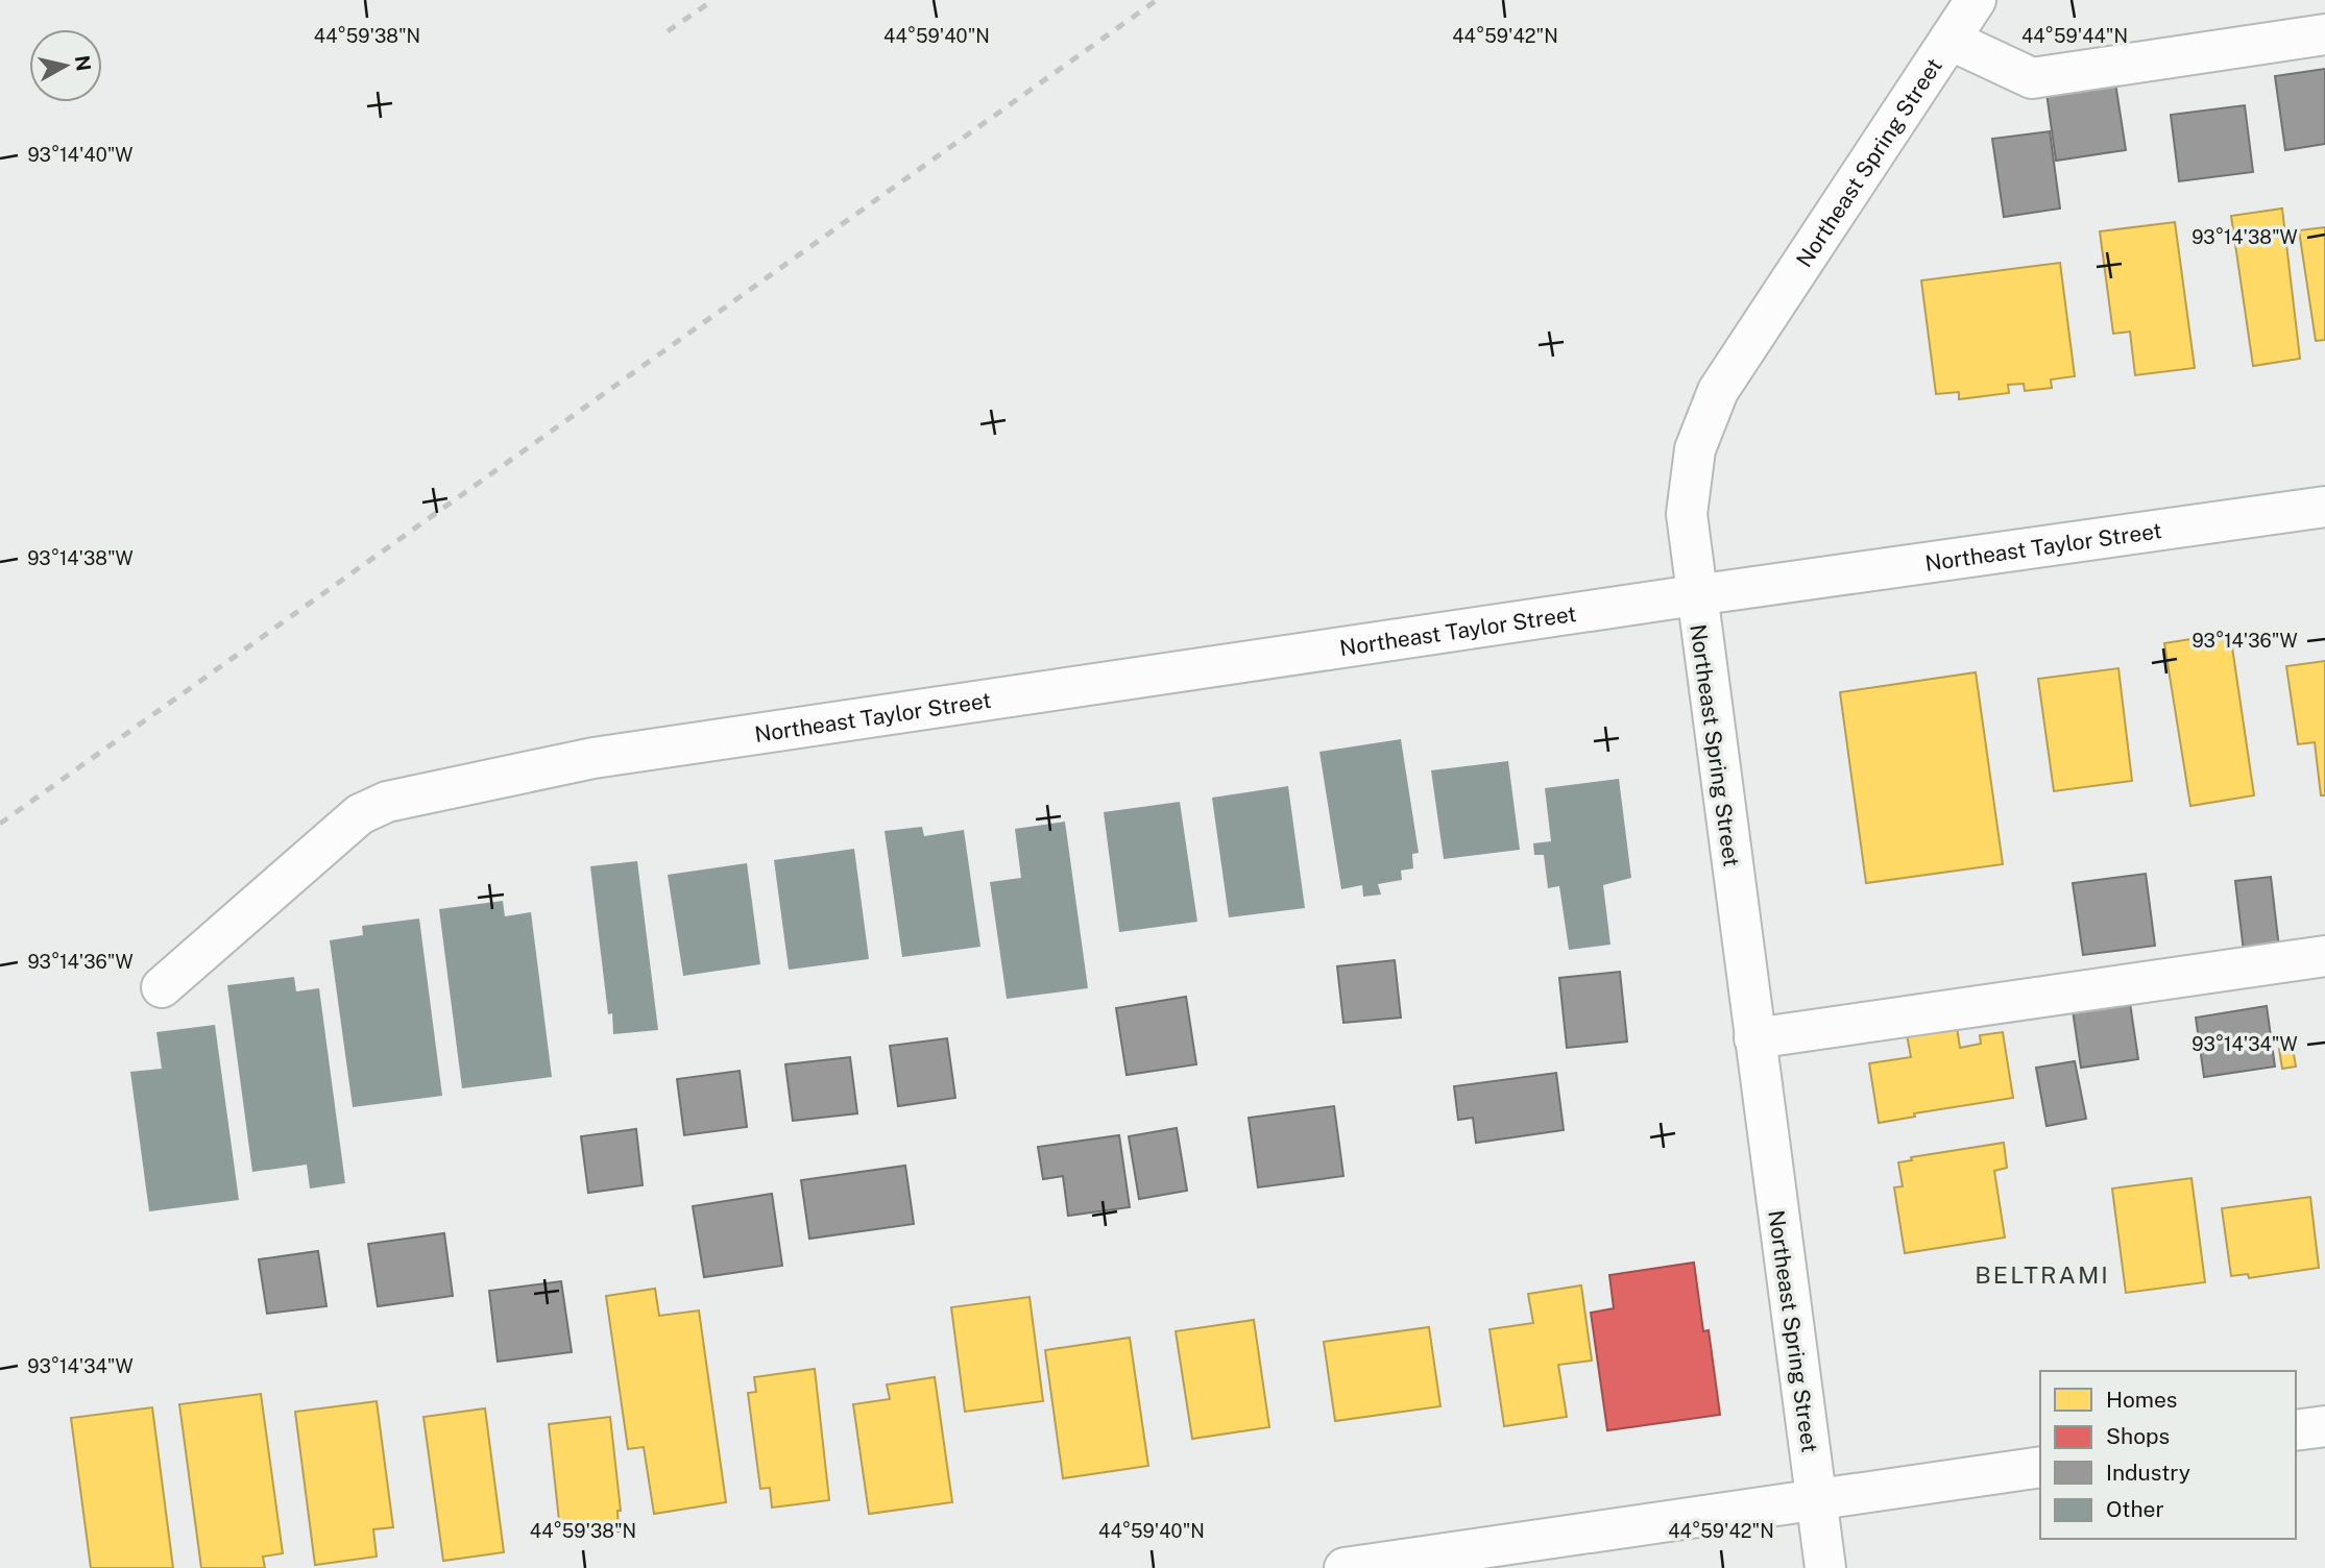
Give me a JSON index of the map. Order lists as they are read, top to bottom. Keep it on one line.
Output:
{"streets":{"street":["Northeast Spring Street","Northeast Taylor Street"]},"crossings":[["Northeast Spring Street","Northeast Taylor Street"]],"districts":["BELTRAMI"],"legend":["Homes","Shops","Industry","Other"],"north":"right","coordinates":["44°59'38\"N","44°59'40\"N","44°59'42\"N","44°59'44\"N","93°14'40\"W","93°14'38\"W","93°14'36\"W","93°14'34\"W"]}
